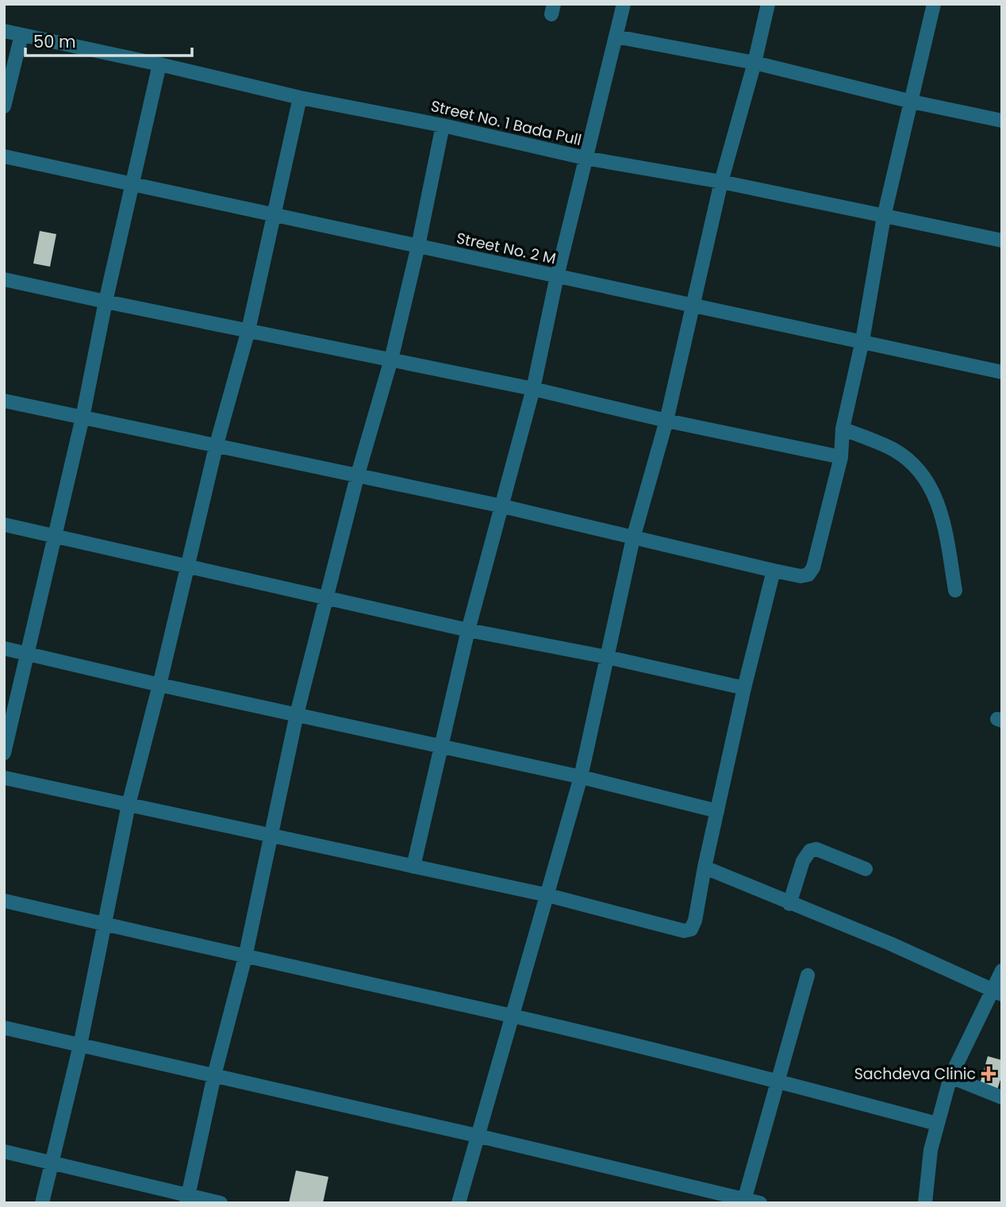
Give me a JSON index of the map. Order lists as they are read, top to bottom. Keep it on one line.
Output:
{"streets":{"street":["Street No. 1 Bada Pull","Street No. 2 M"]},"places":{"health":["Sachdeva Clinic"]},"scale_bar":"50 m"}
